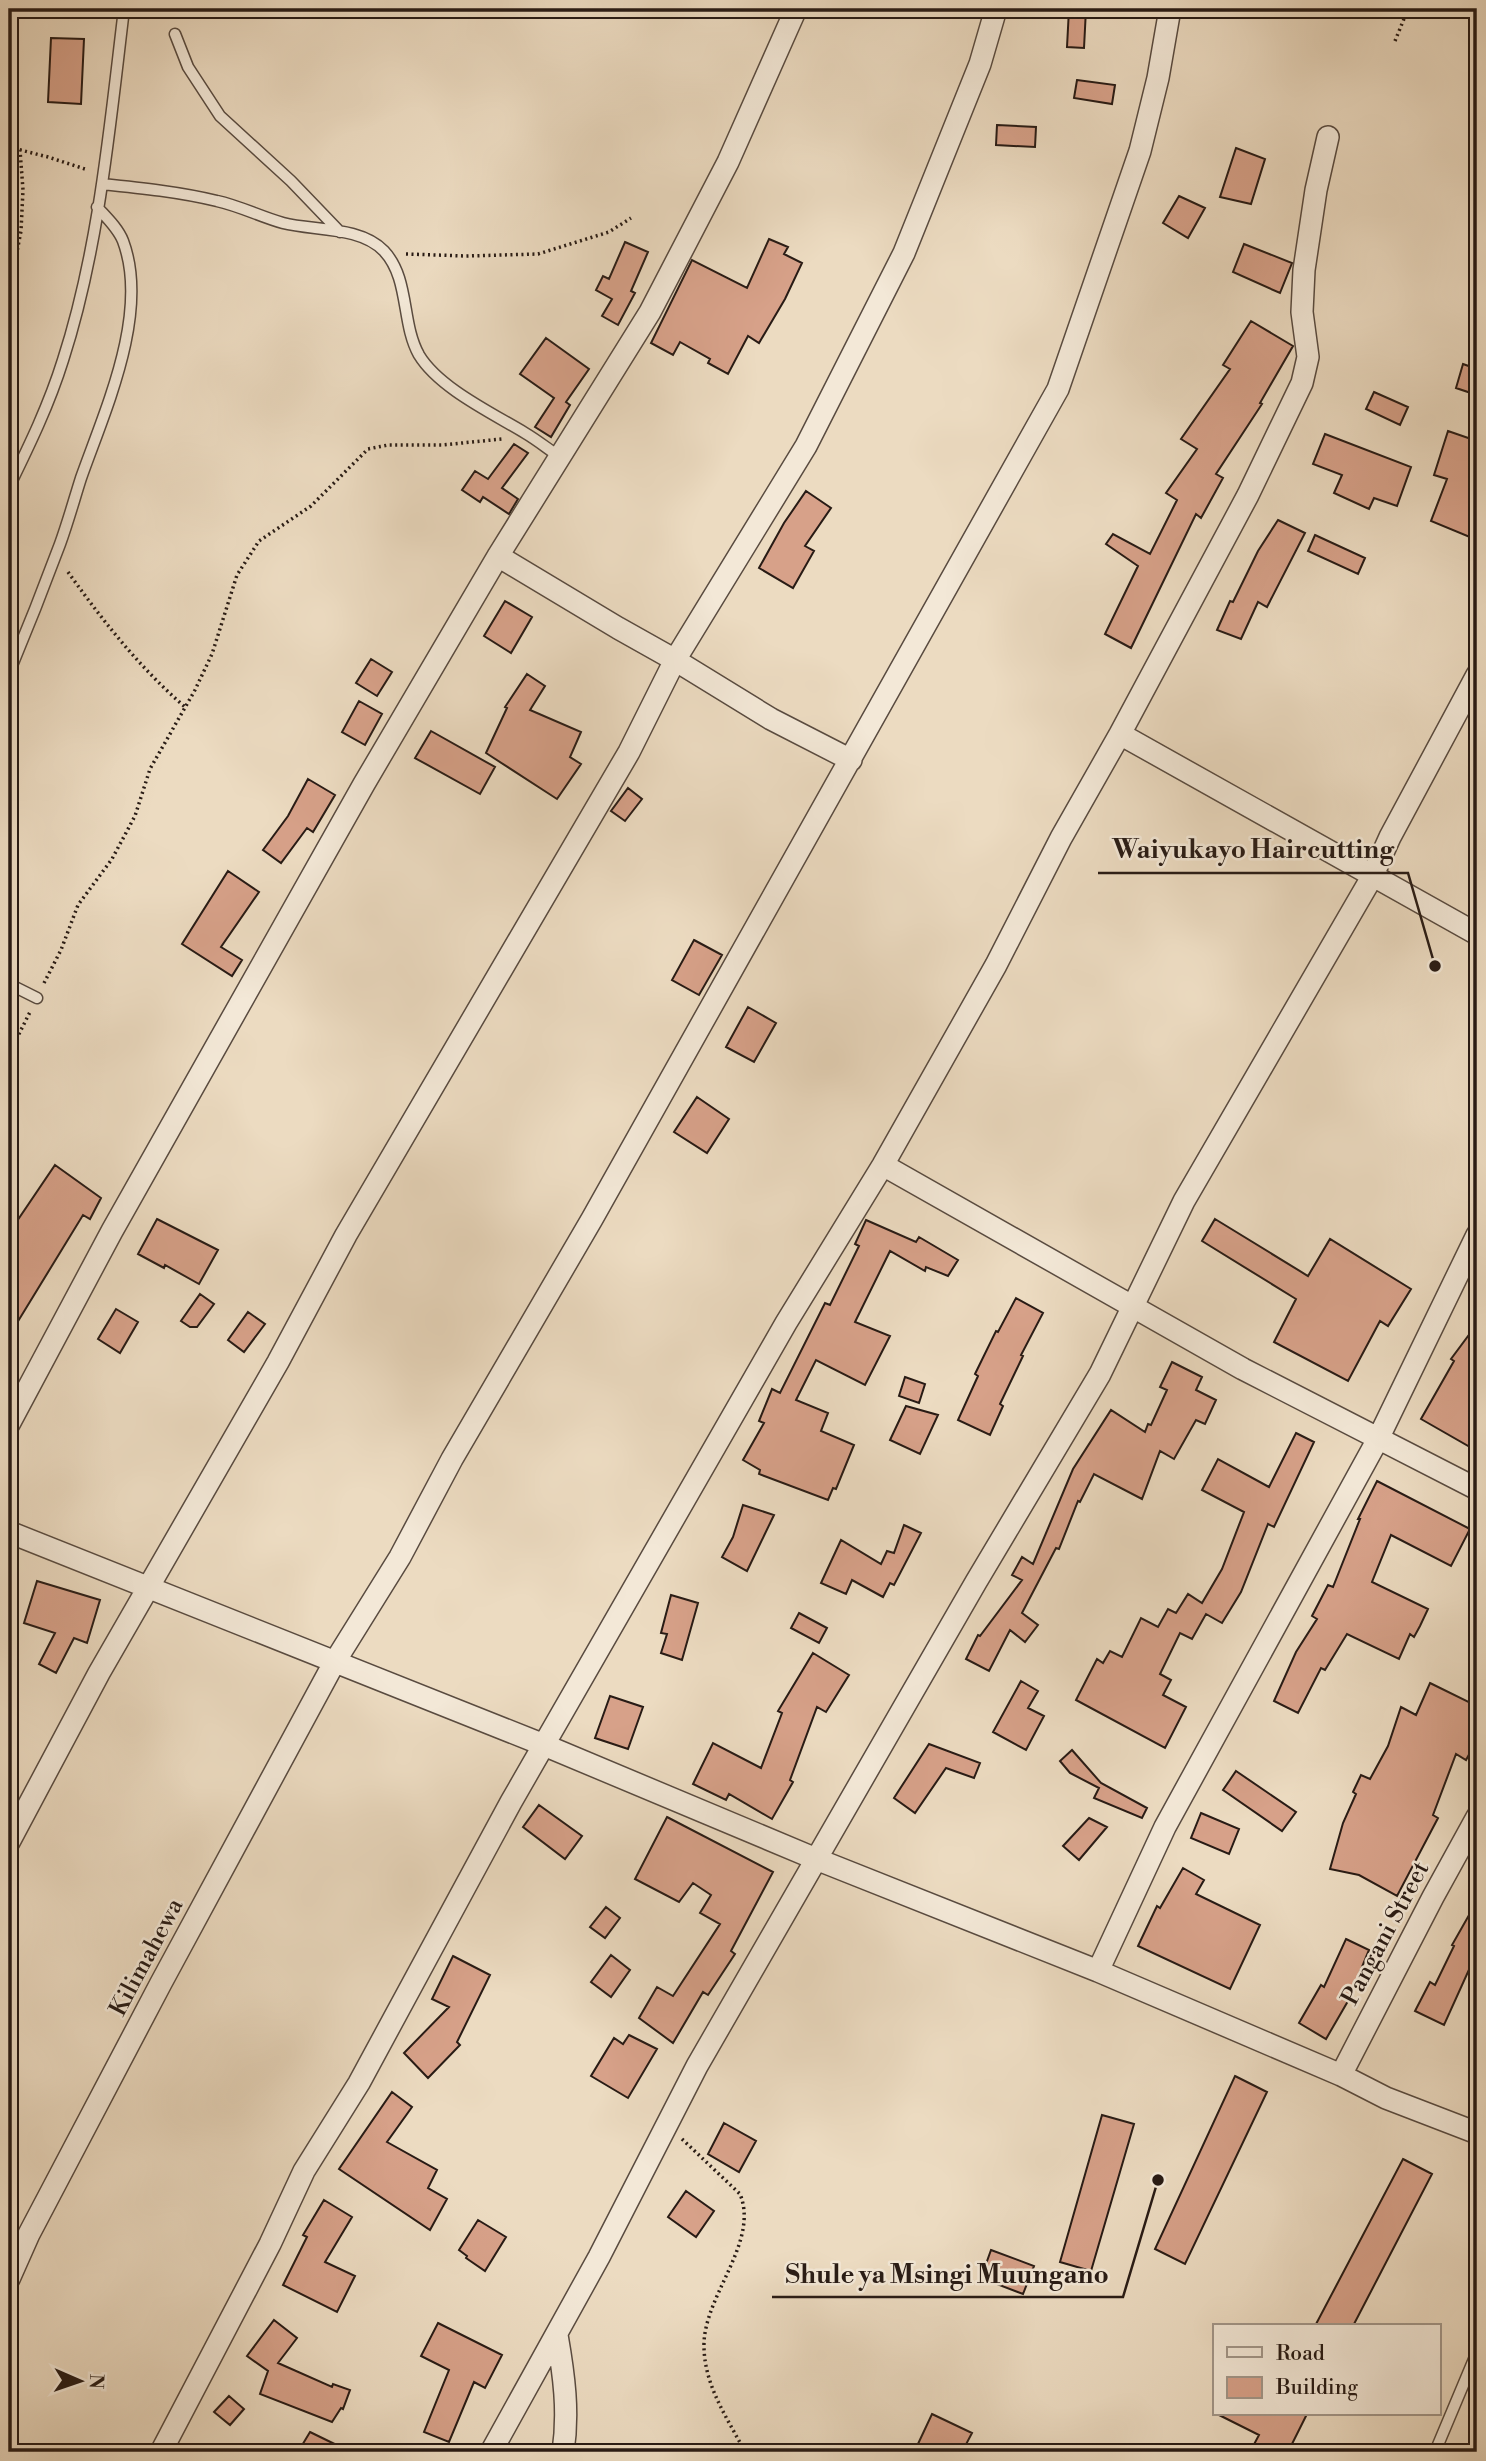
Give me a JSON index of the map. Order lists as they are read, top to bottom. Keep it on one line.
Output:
{"streets":{"street":["Pangani Street","Kilimahewa"]},"places":["Waiyukayo Haircutting","Shule ya Msingi Muungano"],"legend":["Road","Building"],"north":"right"}
